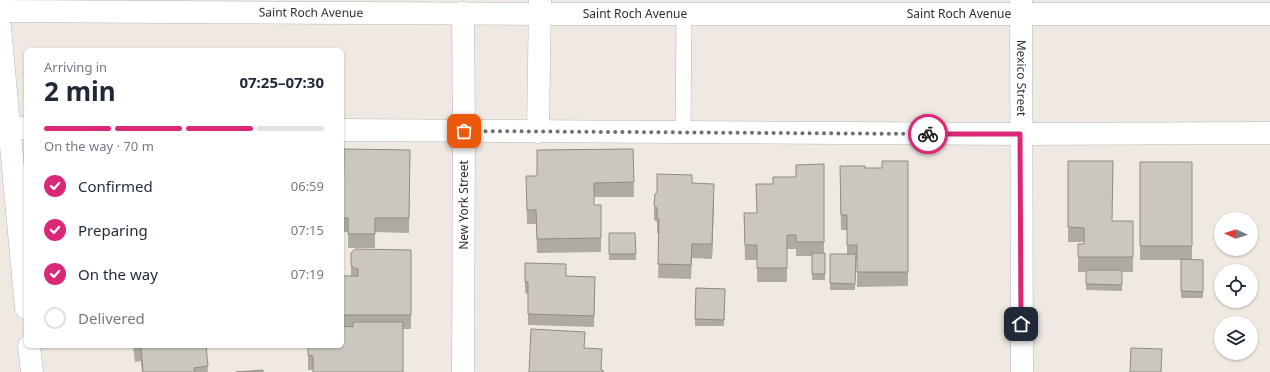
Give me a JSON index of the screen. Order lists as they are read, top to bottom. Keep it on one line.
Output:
{"streets":{"street":["Saint Roch Avenue","Mexico Street","New York Street"]},"crossings":[["Saint Roch Avenue","Mexico Street"],["Saint Roch Avenue","New York Street"]],"north":"left","page":{"heading":["2 min","Arriving in","07:25–07:30"],"bar":"On the way · 70 m","list":[["Confirmed","06:59"],["Preparing","07:15"],["On the way","07:19"],"Delivered"]}}
